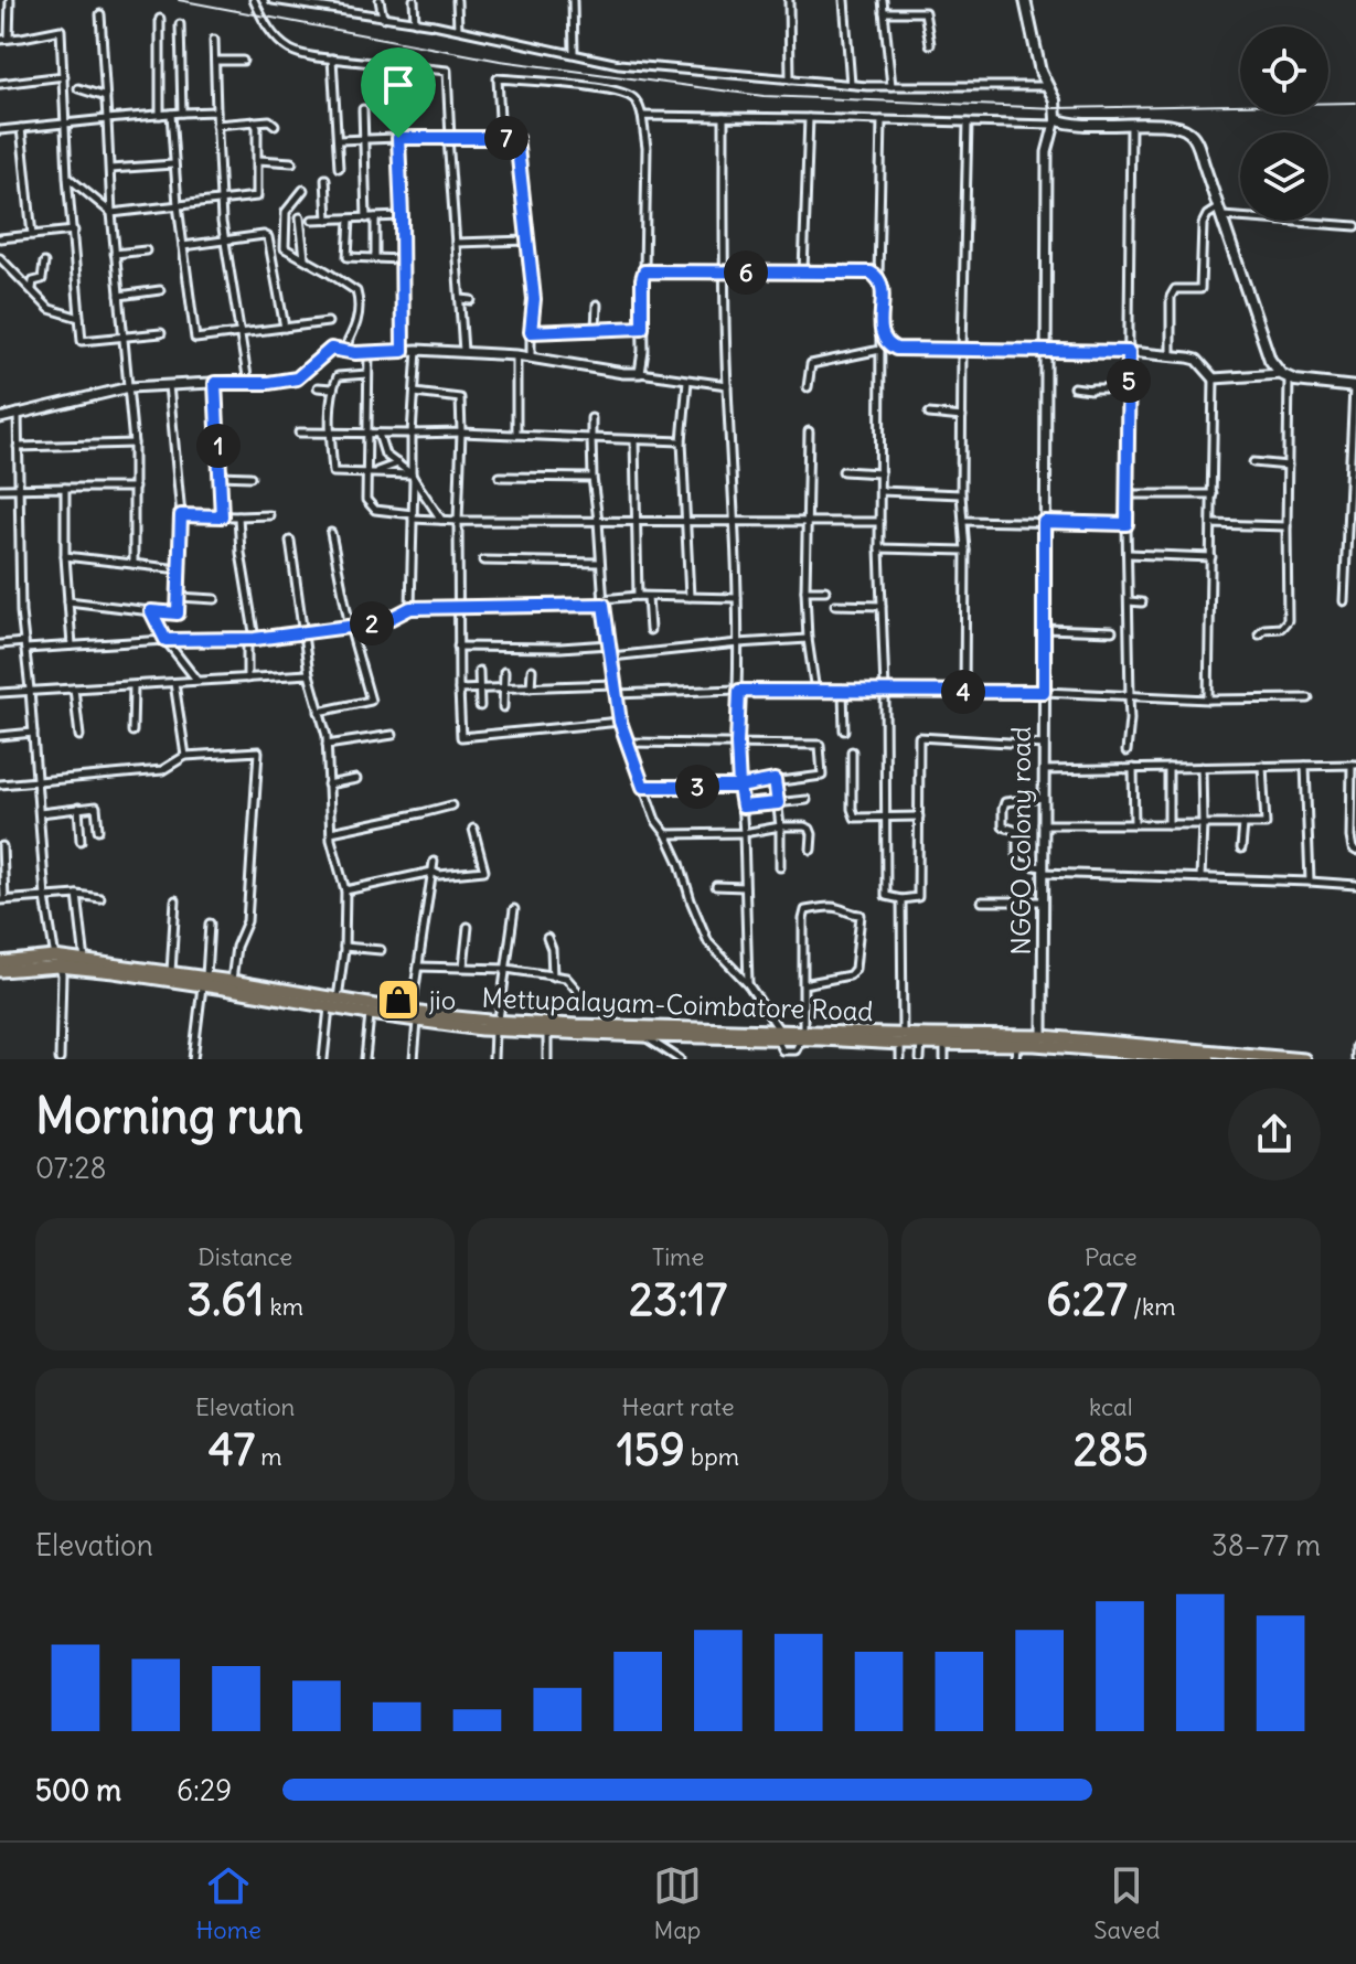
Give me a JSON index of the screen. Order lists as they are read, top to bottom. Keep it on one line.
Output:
{"streets":{"highway":["Mettupalayam-Coimbatore Road"],"street":["NGGO Colony road"]},"crossings":[["NGGO Colony road","Mettupalayam-Coimbatore Road"]],"places":{"shop":["jio"]},"page":{"pins":["7","6","5","1","2","4","3"],"heading":["Morning run","07:28"],"stats":[["Distance","3.61 km"],["Time","23:17"],["Pace","6:27 /km"],["Elevation","47 m"],["Heart rate","159 bpm"],["kcal","285"]],"chart":["Elevation","38–77 m"],"list":[{"name":"500 m","note":"6:29"}],"tabs":["Home","Map","Saved"]}}
